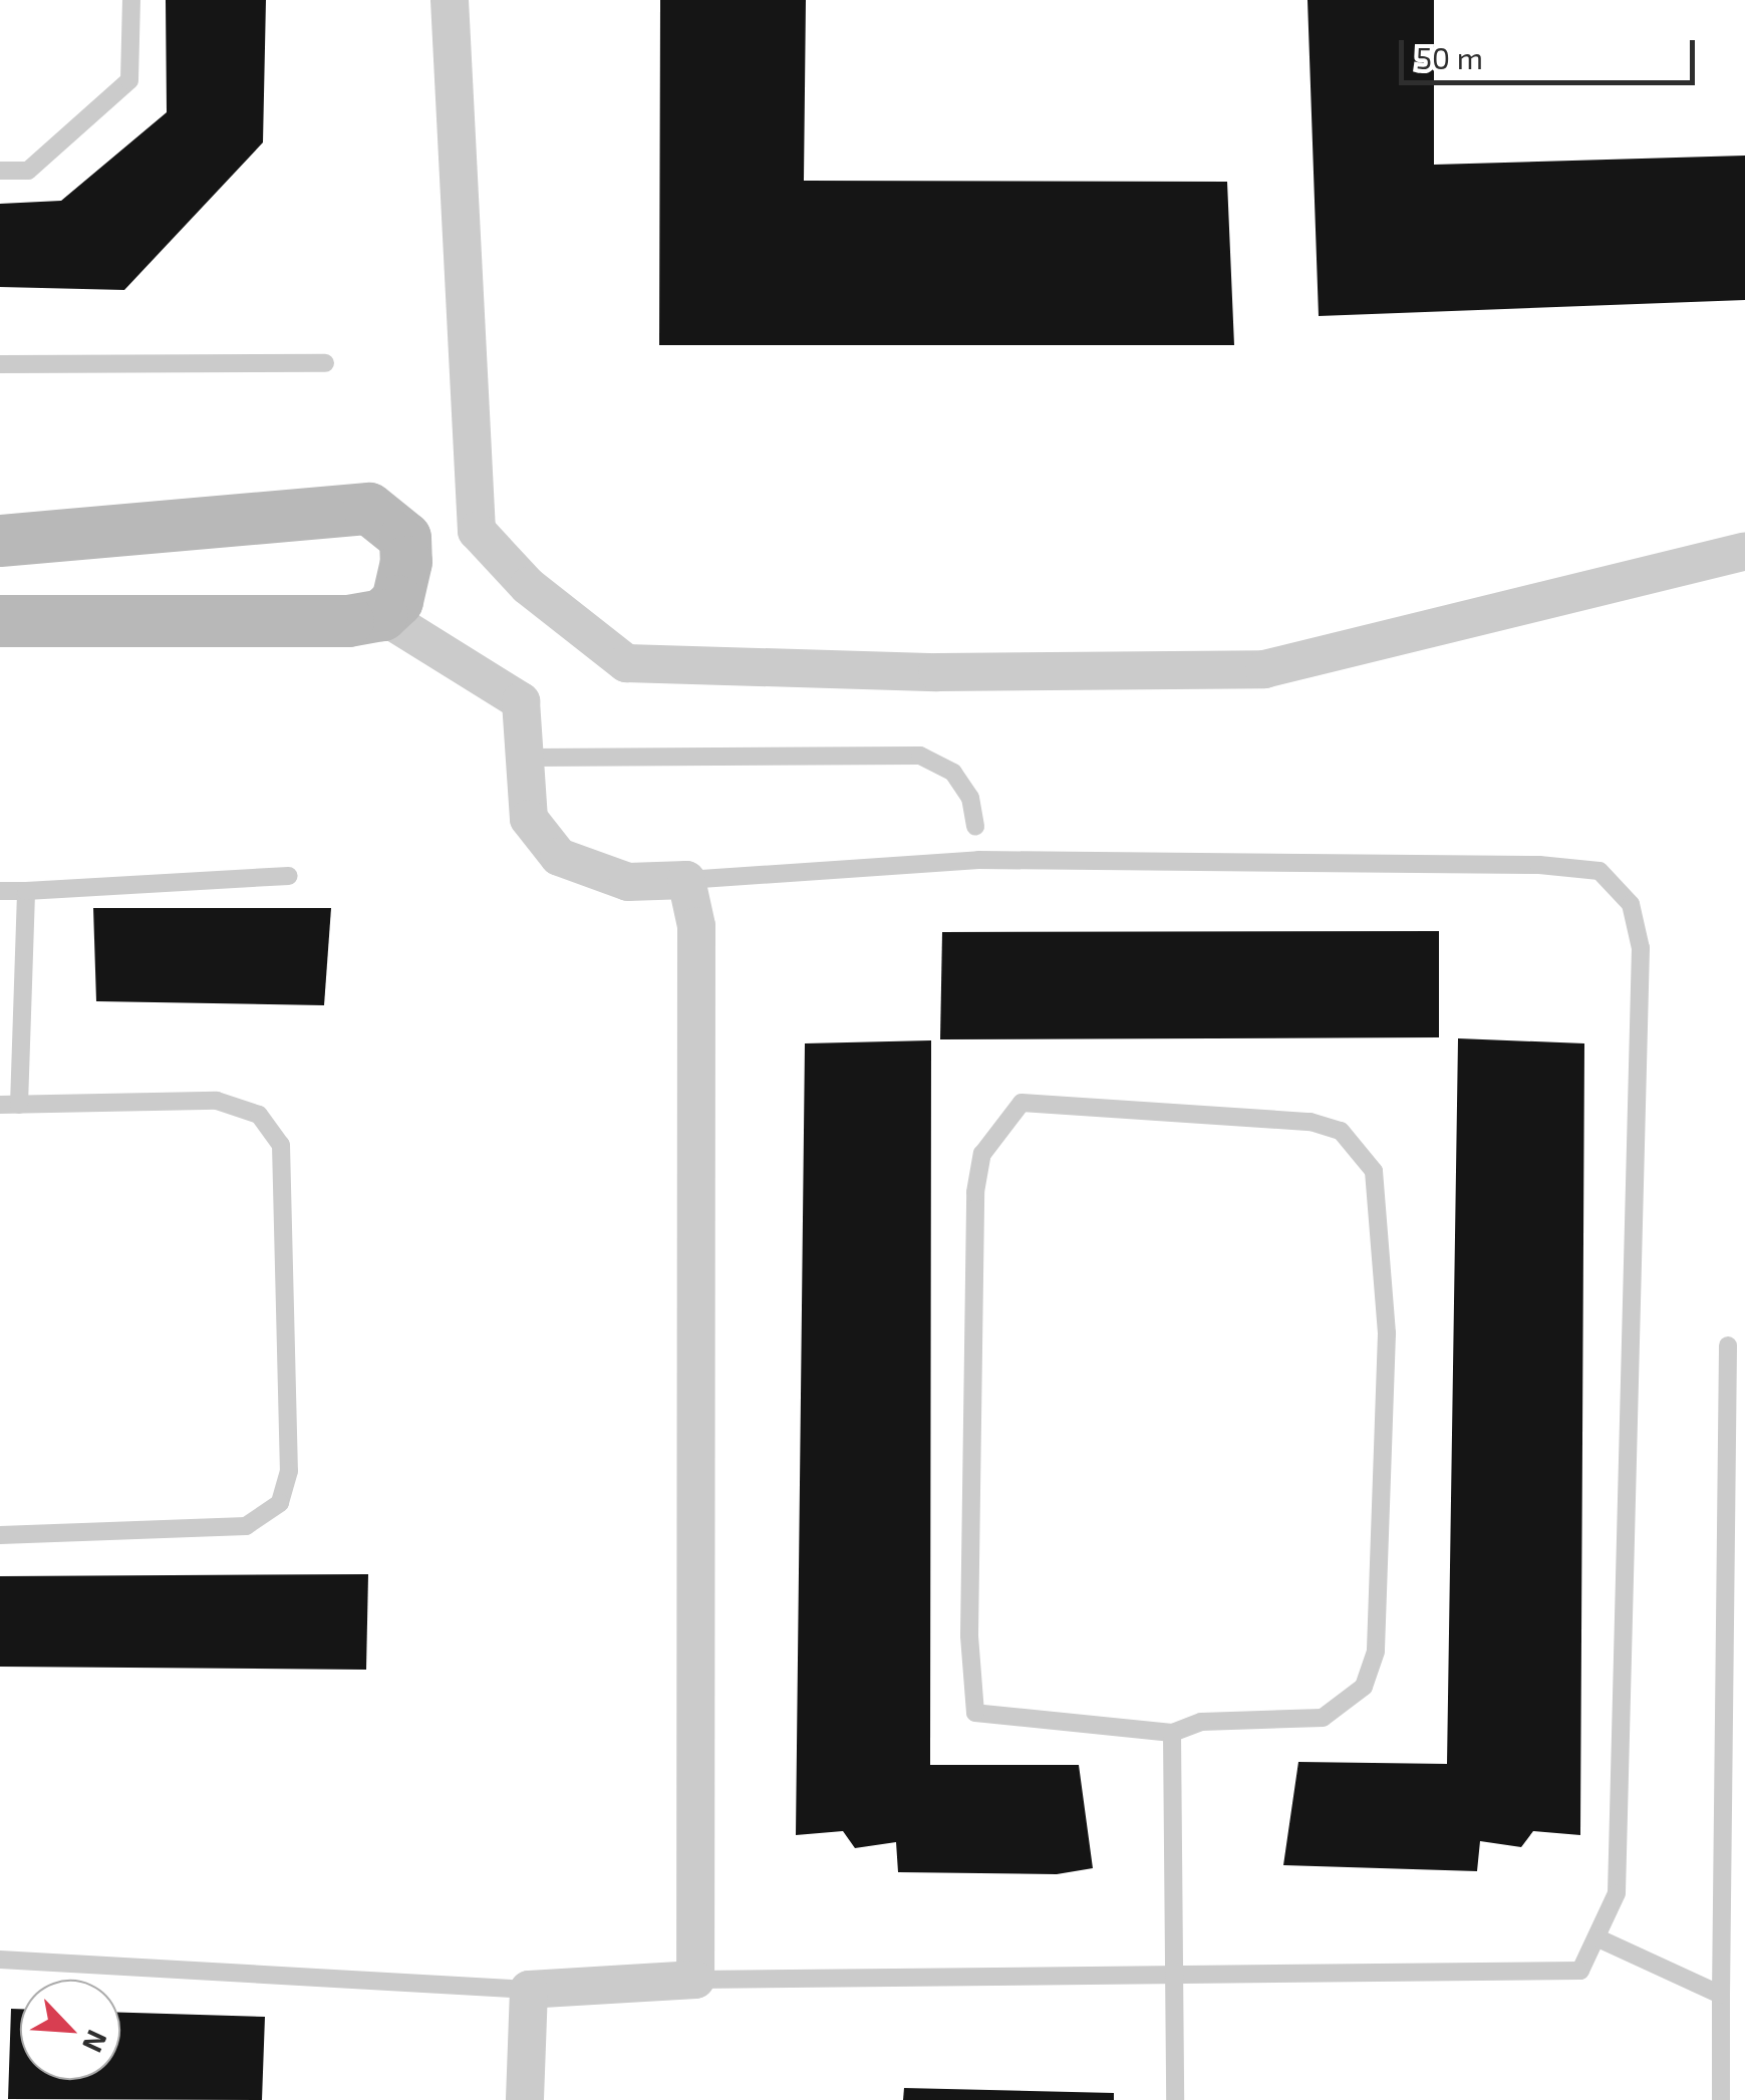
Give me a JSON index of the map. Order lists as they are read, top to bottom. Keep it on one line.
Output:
{"scale_bar":"50 m","north":"bottom right"}
